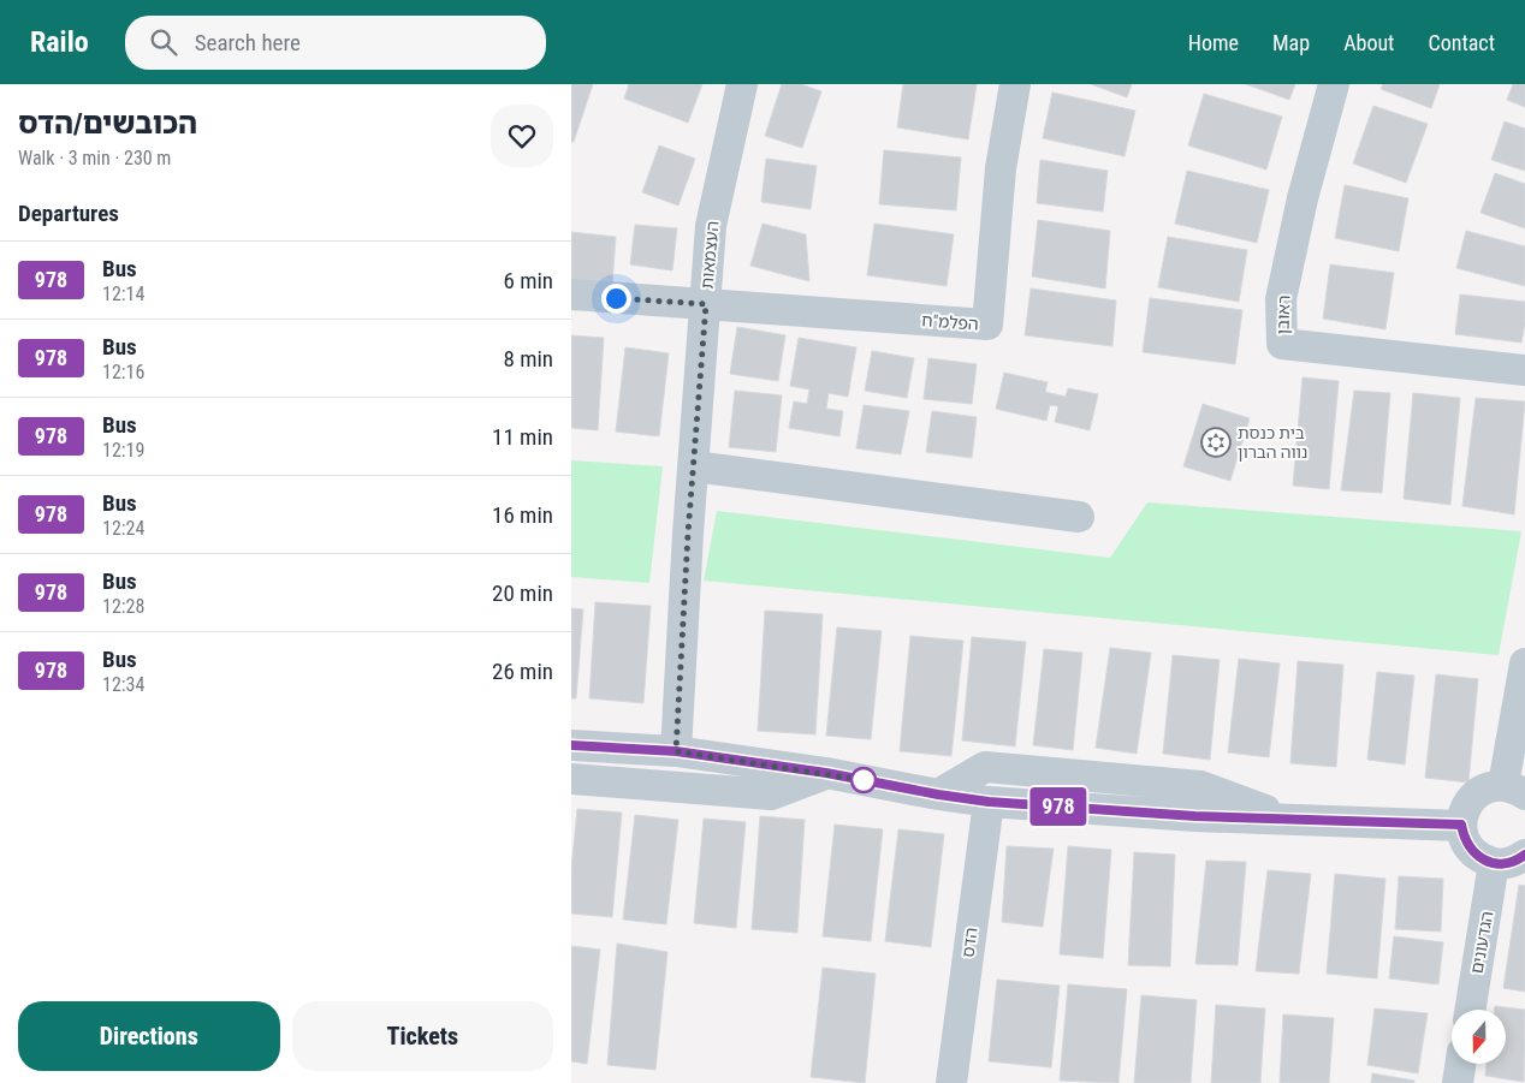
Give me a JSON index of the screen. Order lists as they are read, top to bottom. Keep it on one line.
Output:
{"streets":{"street":["העצמאות","ראובן","הפלמ\"ח","הדס","הגדעונים"]},"crossings":[["העצמאות","הפלמ\"ח"]],"places":{"synagogue":["בית כנסת נווה הברון"]},"lines":["bus line 978"],"north":"bottom","page":{"header":"Railo","search":"Search here","nav":["Home","Map","About","Contact"],"heading":[["הכובשים/הדס","Walk · 3 min · 230 m"],"Departures"],"on_map":"978","list":[{"mark":"978","name":"Bus","note":"12:14","value":"6 min"},{"mark":"978","name":"Bus","note":"12:16","value":"8 min"},{"mark":"978","name":"Bus","note":"12:19","value":"11 min"},{"mark":"978","name":"Bus","note":"12:24","value":"16 min"},{"mark":"978","name":"Bus","note":"12:28","value":"20 min"},{"mark":"978","name":"Bus","note":"12:34","value":"26 min"}],"buttons":["Directions","Tickets"]}}
